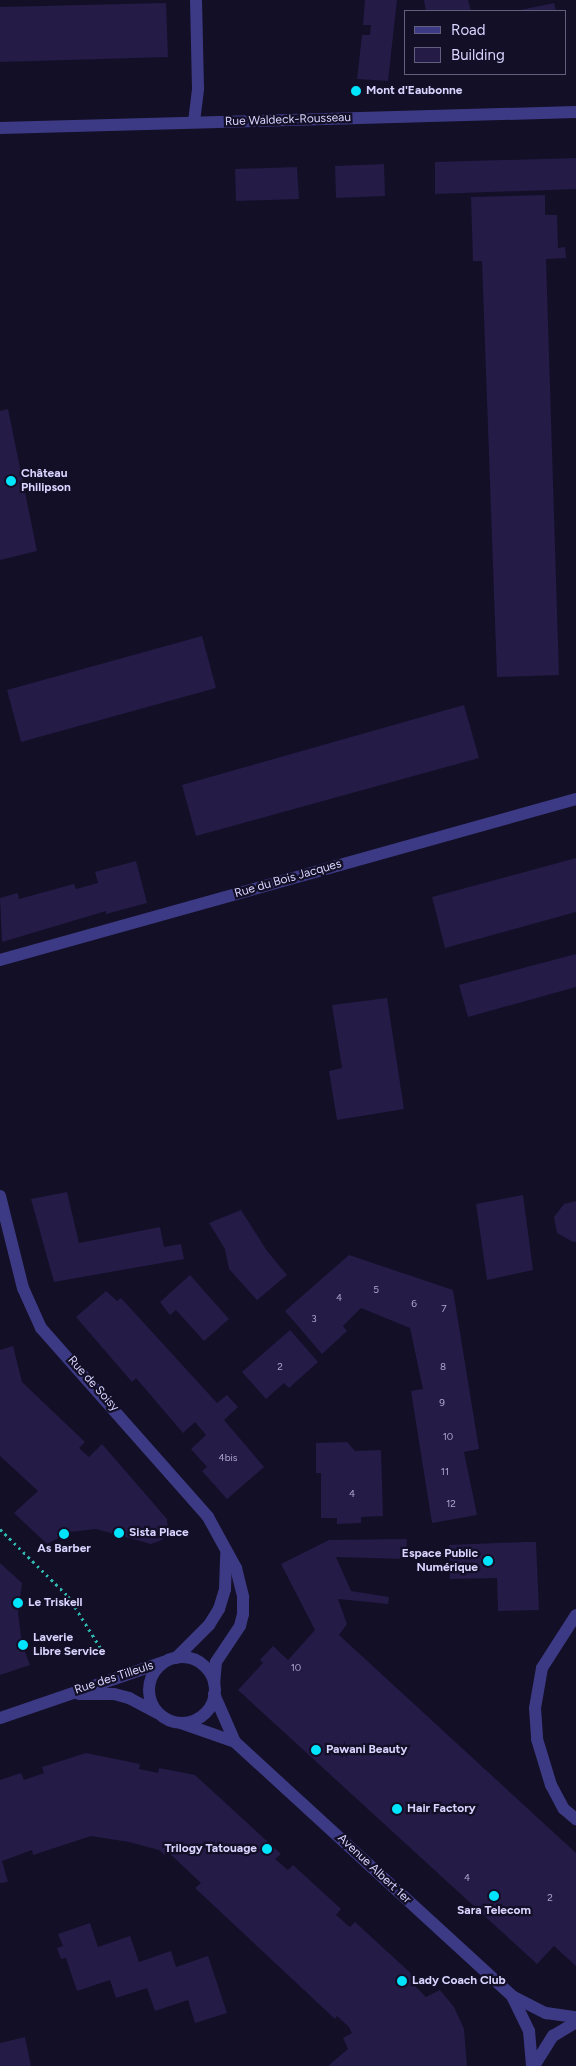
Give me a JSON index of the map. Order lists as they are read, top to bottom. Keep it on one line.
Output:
{"streets":{"street":["Rue Waldeck-Rousseau","Rue du Bois Jacques","Rue de Soisy","Rue des Tilleuls","Avenue Albert 1er"]},"crossings":[["Rue de Soisy","Rue des Tilleuls"],["Rue de Soisy","Avenue Albert 1er"],["Rue des Tilleuls","Avenue Albert 1er"]],"places":["Mont d'Eaubonne","Château Philipson","Sista Place","As Barber","Espace Public Numérique","Le Triskell","Laverie Libre Service","Pawani Beauty","Hair Factory","Trilogy Tatouage","Sara Telecom","Lady Coach Club"],"house_numbers":["5","4","6","7","3","2","8","9","10","4bis","11","4","12","10","4","2"],"legend":["Road","Building"]}
